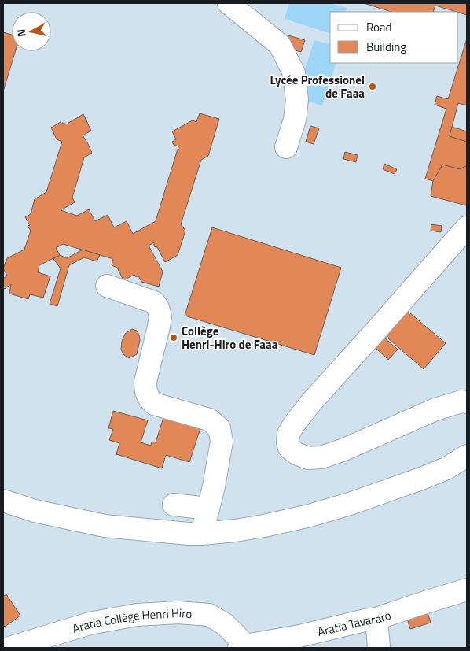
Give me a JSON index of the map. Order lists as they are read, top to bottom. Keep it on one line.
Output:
{"streets":{"street":["Aratia Collège Henri Hiro","Aratia Tavararo"]},"crossings":[["Aratia Collège Henri Hiro","Aratia Tavararo"]],"places":["Lycée Professionel de Faaa","Collège Henri-Hiro de Faaa"],"legend":["Road","Building"],"north":"left"}
